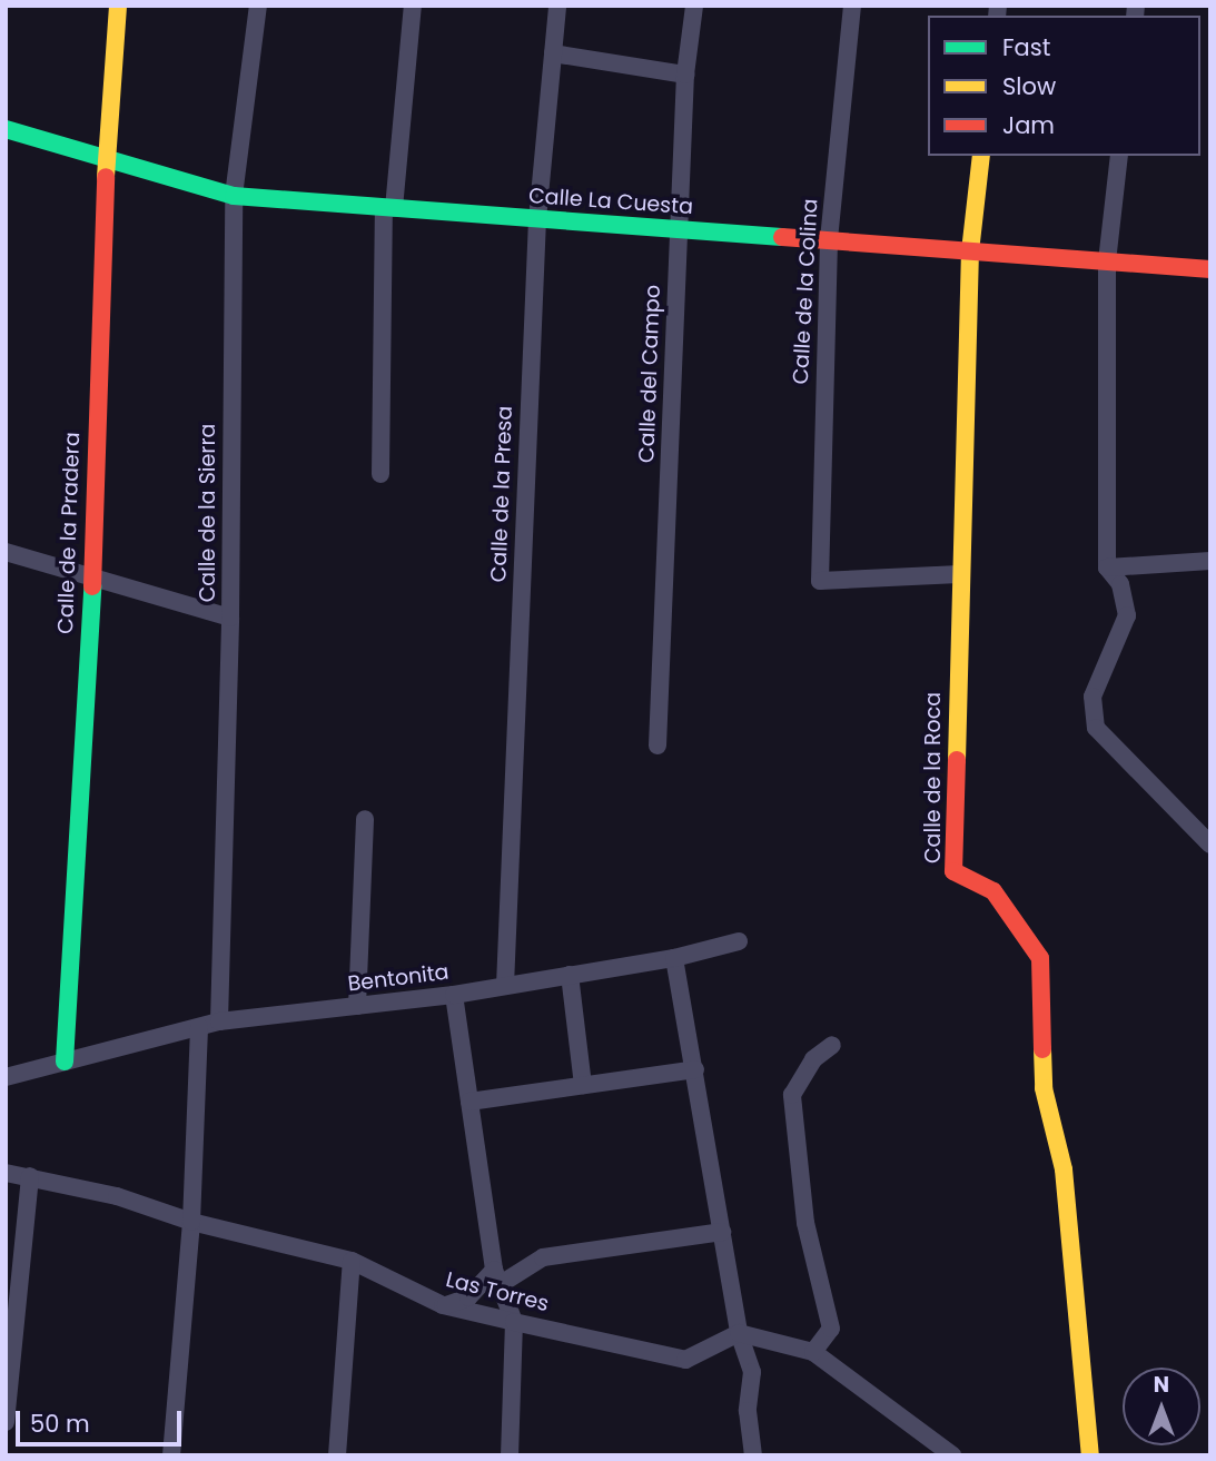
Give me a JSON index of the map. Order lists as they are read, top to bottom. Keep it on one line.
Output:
{"streets":{"street":["Calle La Cuesta","Calle de la Colina","Calle del Campo","Calle de la Presa","Calle de la Sierra","Calle de la Pradera","Calle de la Roca","Bentonita","Las Torres"]},"crossings":[["Calle La Cuesta","Calle de la Colina"],["Calle La Cuesta","Calle del Campo"],["Calle La Cuesta","Calle de la Presa"],["Calle La Cuesta","Calle de la Sierra"],["Calle La Cuesta","Calle de la Pradera"],["Calle La Cuesta","Calle de la Roca"],["Calle de la Colina","Calle de la Roca"],["Calle de la Presa","Bentonita"],["Calle de la Sierra","Bentonita"],["Calle de la Pradera","Bentonita"]],"legend":["Fast","Slow","Jam"],"scale_bar":"50 m","north":"top"}
